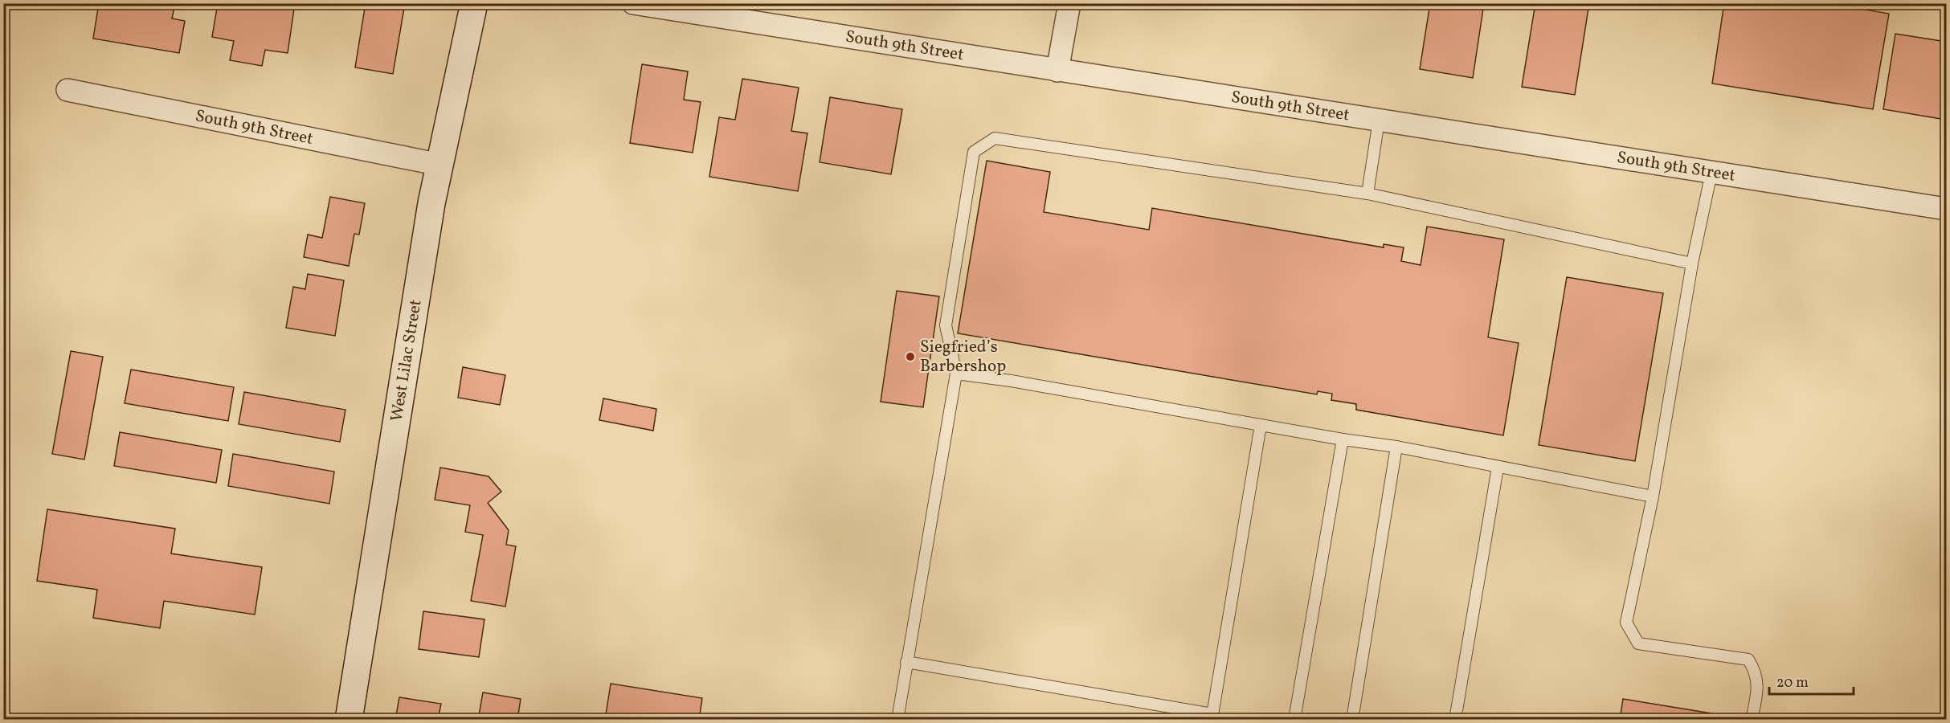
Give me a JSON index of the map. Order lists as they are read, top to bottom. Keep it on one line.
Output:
{"streets":{"street":["South 9th Street","West Lilac Street"]},"crossings":[["South 9th Street","West Lilac Street"]],"places":["Siegfried’s Barbershop"],"scale_bar":"20 m"}
